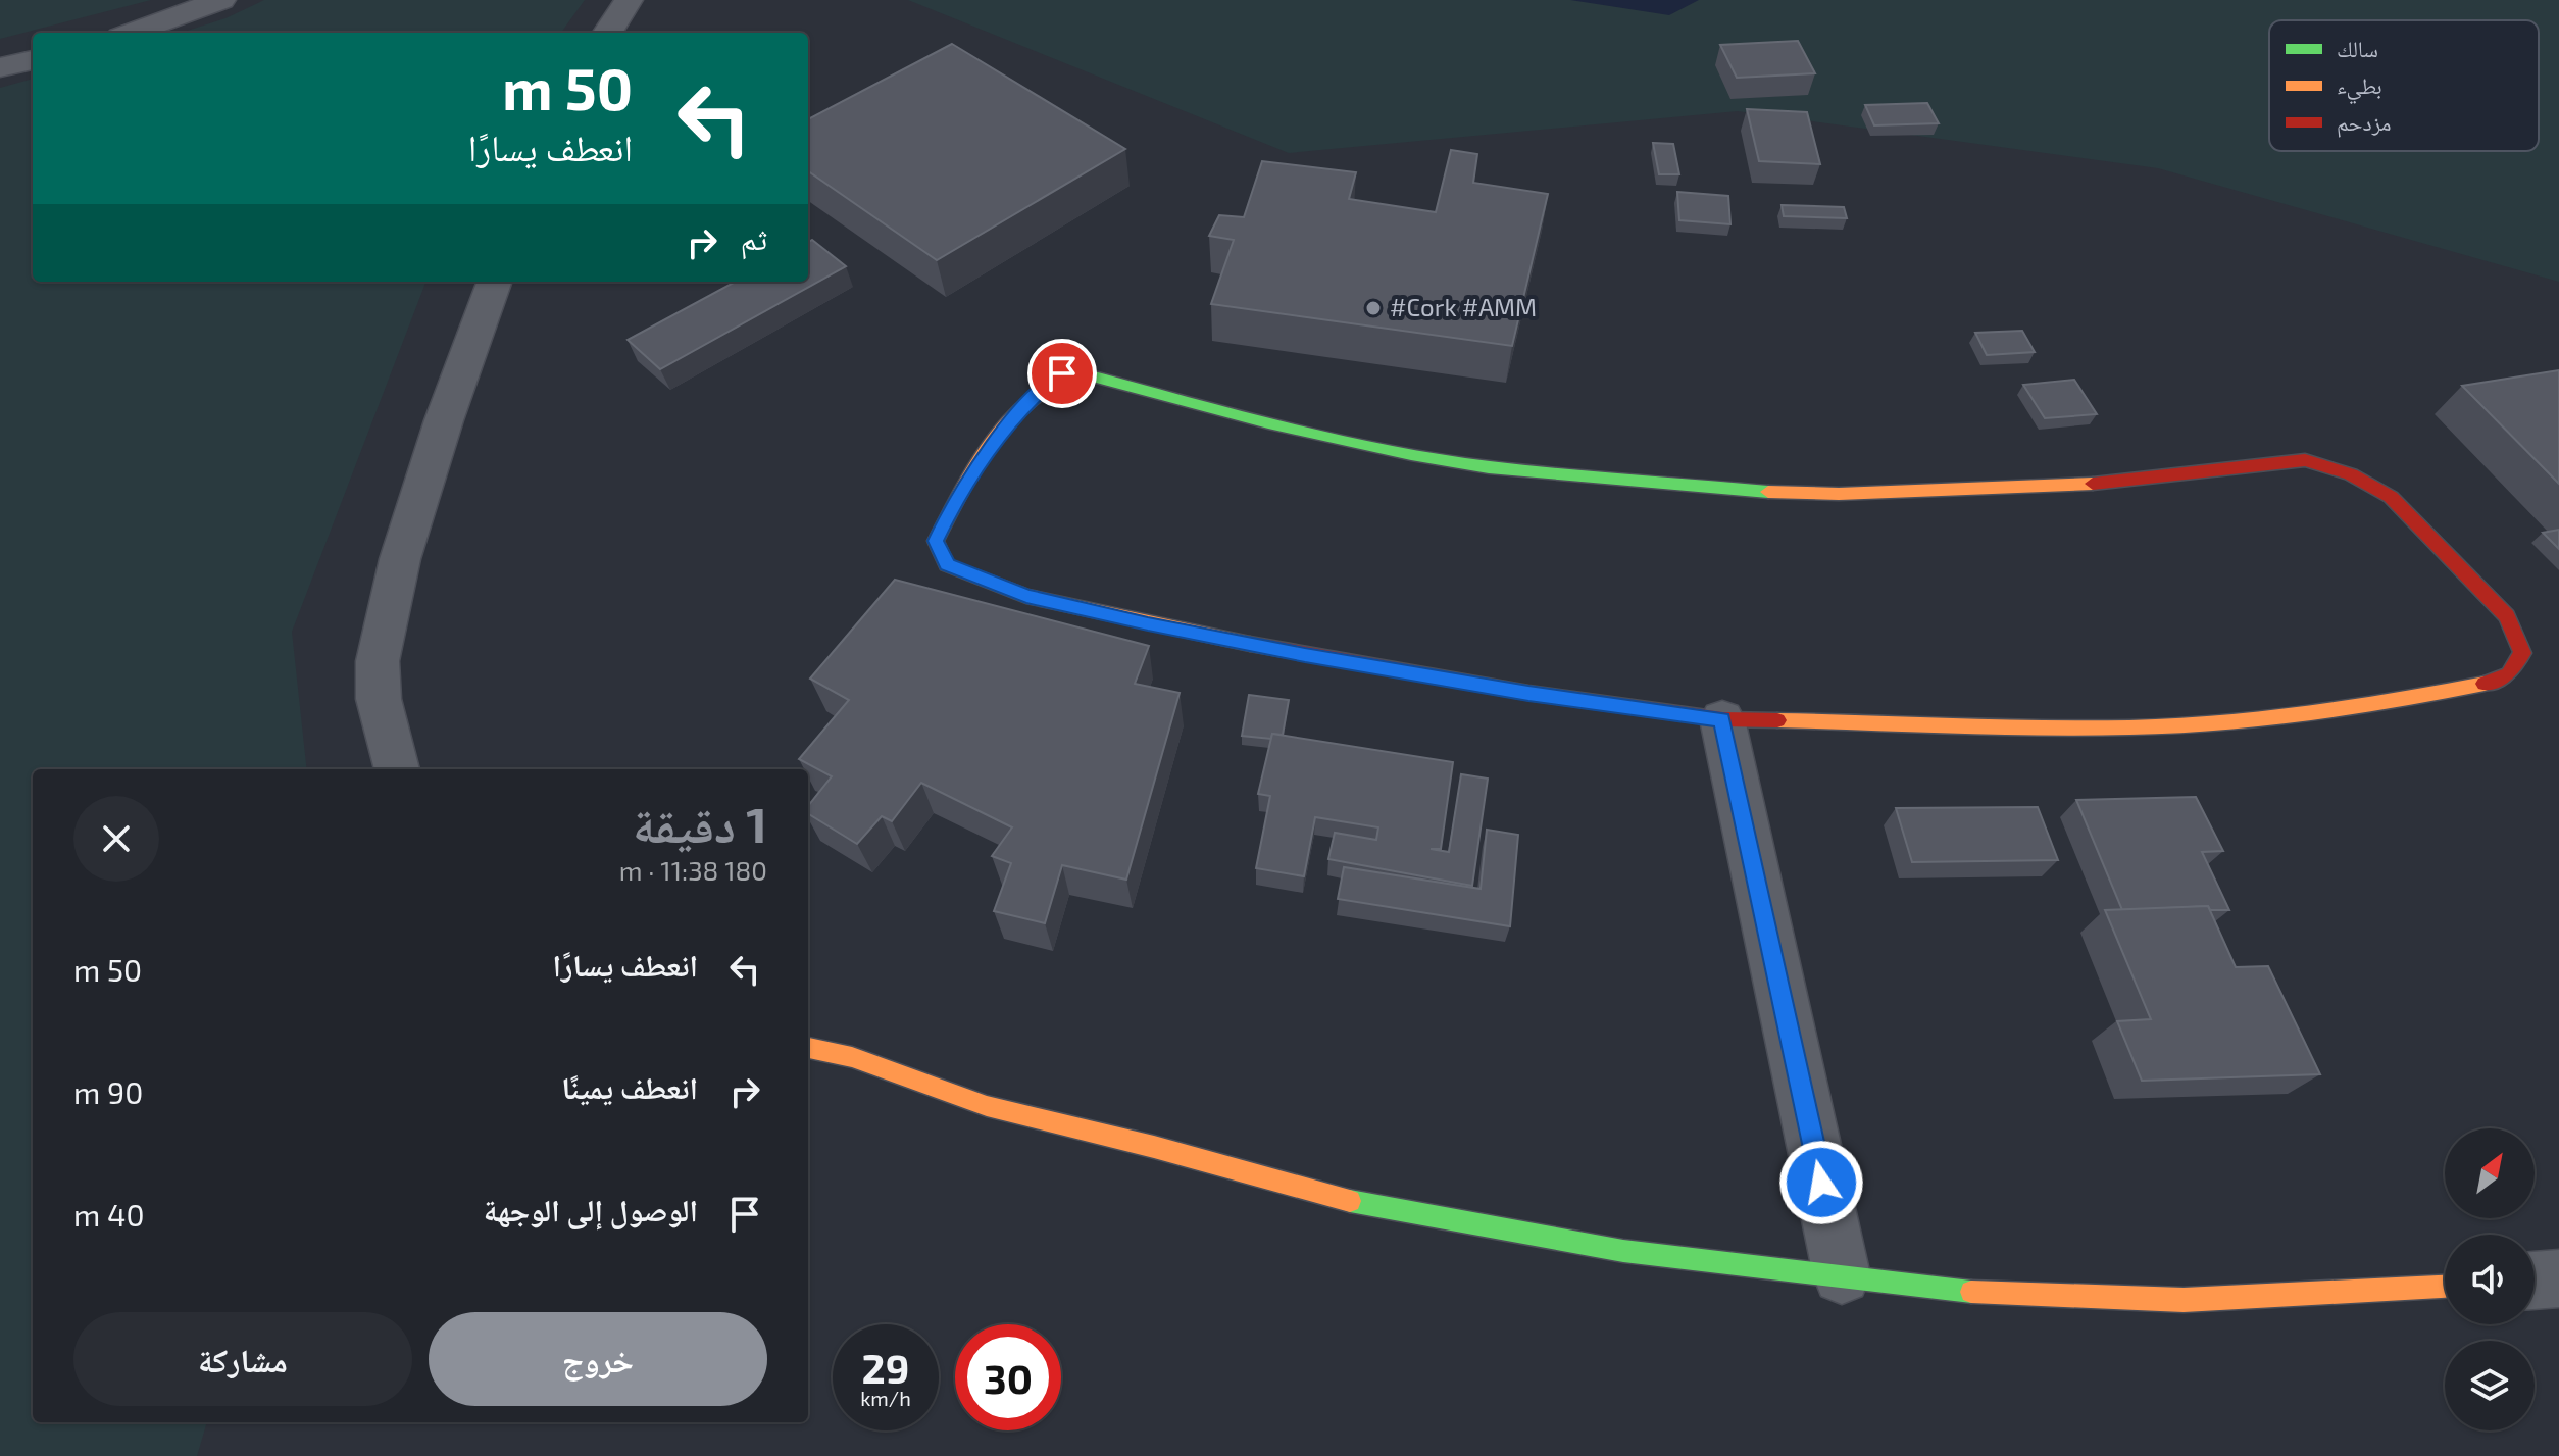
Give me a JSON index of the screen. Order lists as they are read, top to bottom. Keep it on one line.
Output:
{"places":["#Cork #AMM"],"legend":["سالك","بطيء","مزدحم"],"north":"top right","page":{"turn":["50 m","انعطف يسارًا"],"then":"ثم","heading":["1 دقيقة","180 m · 11:38"],"list":[{"name":"انعطف يسارًا","value":"50 m"},{"name":"انعطف يمينًا","value":"90 m"},{"name":"الوصول إلى الوجهة","value":"40 m"}],"buttons":["خروج","مشاركة"],"speed":"29 km/h","limit":"30"}}
